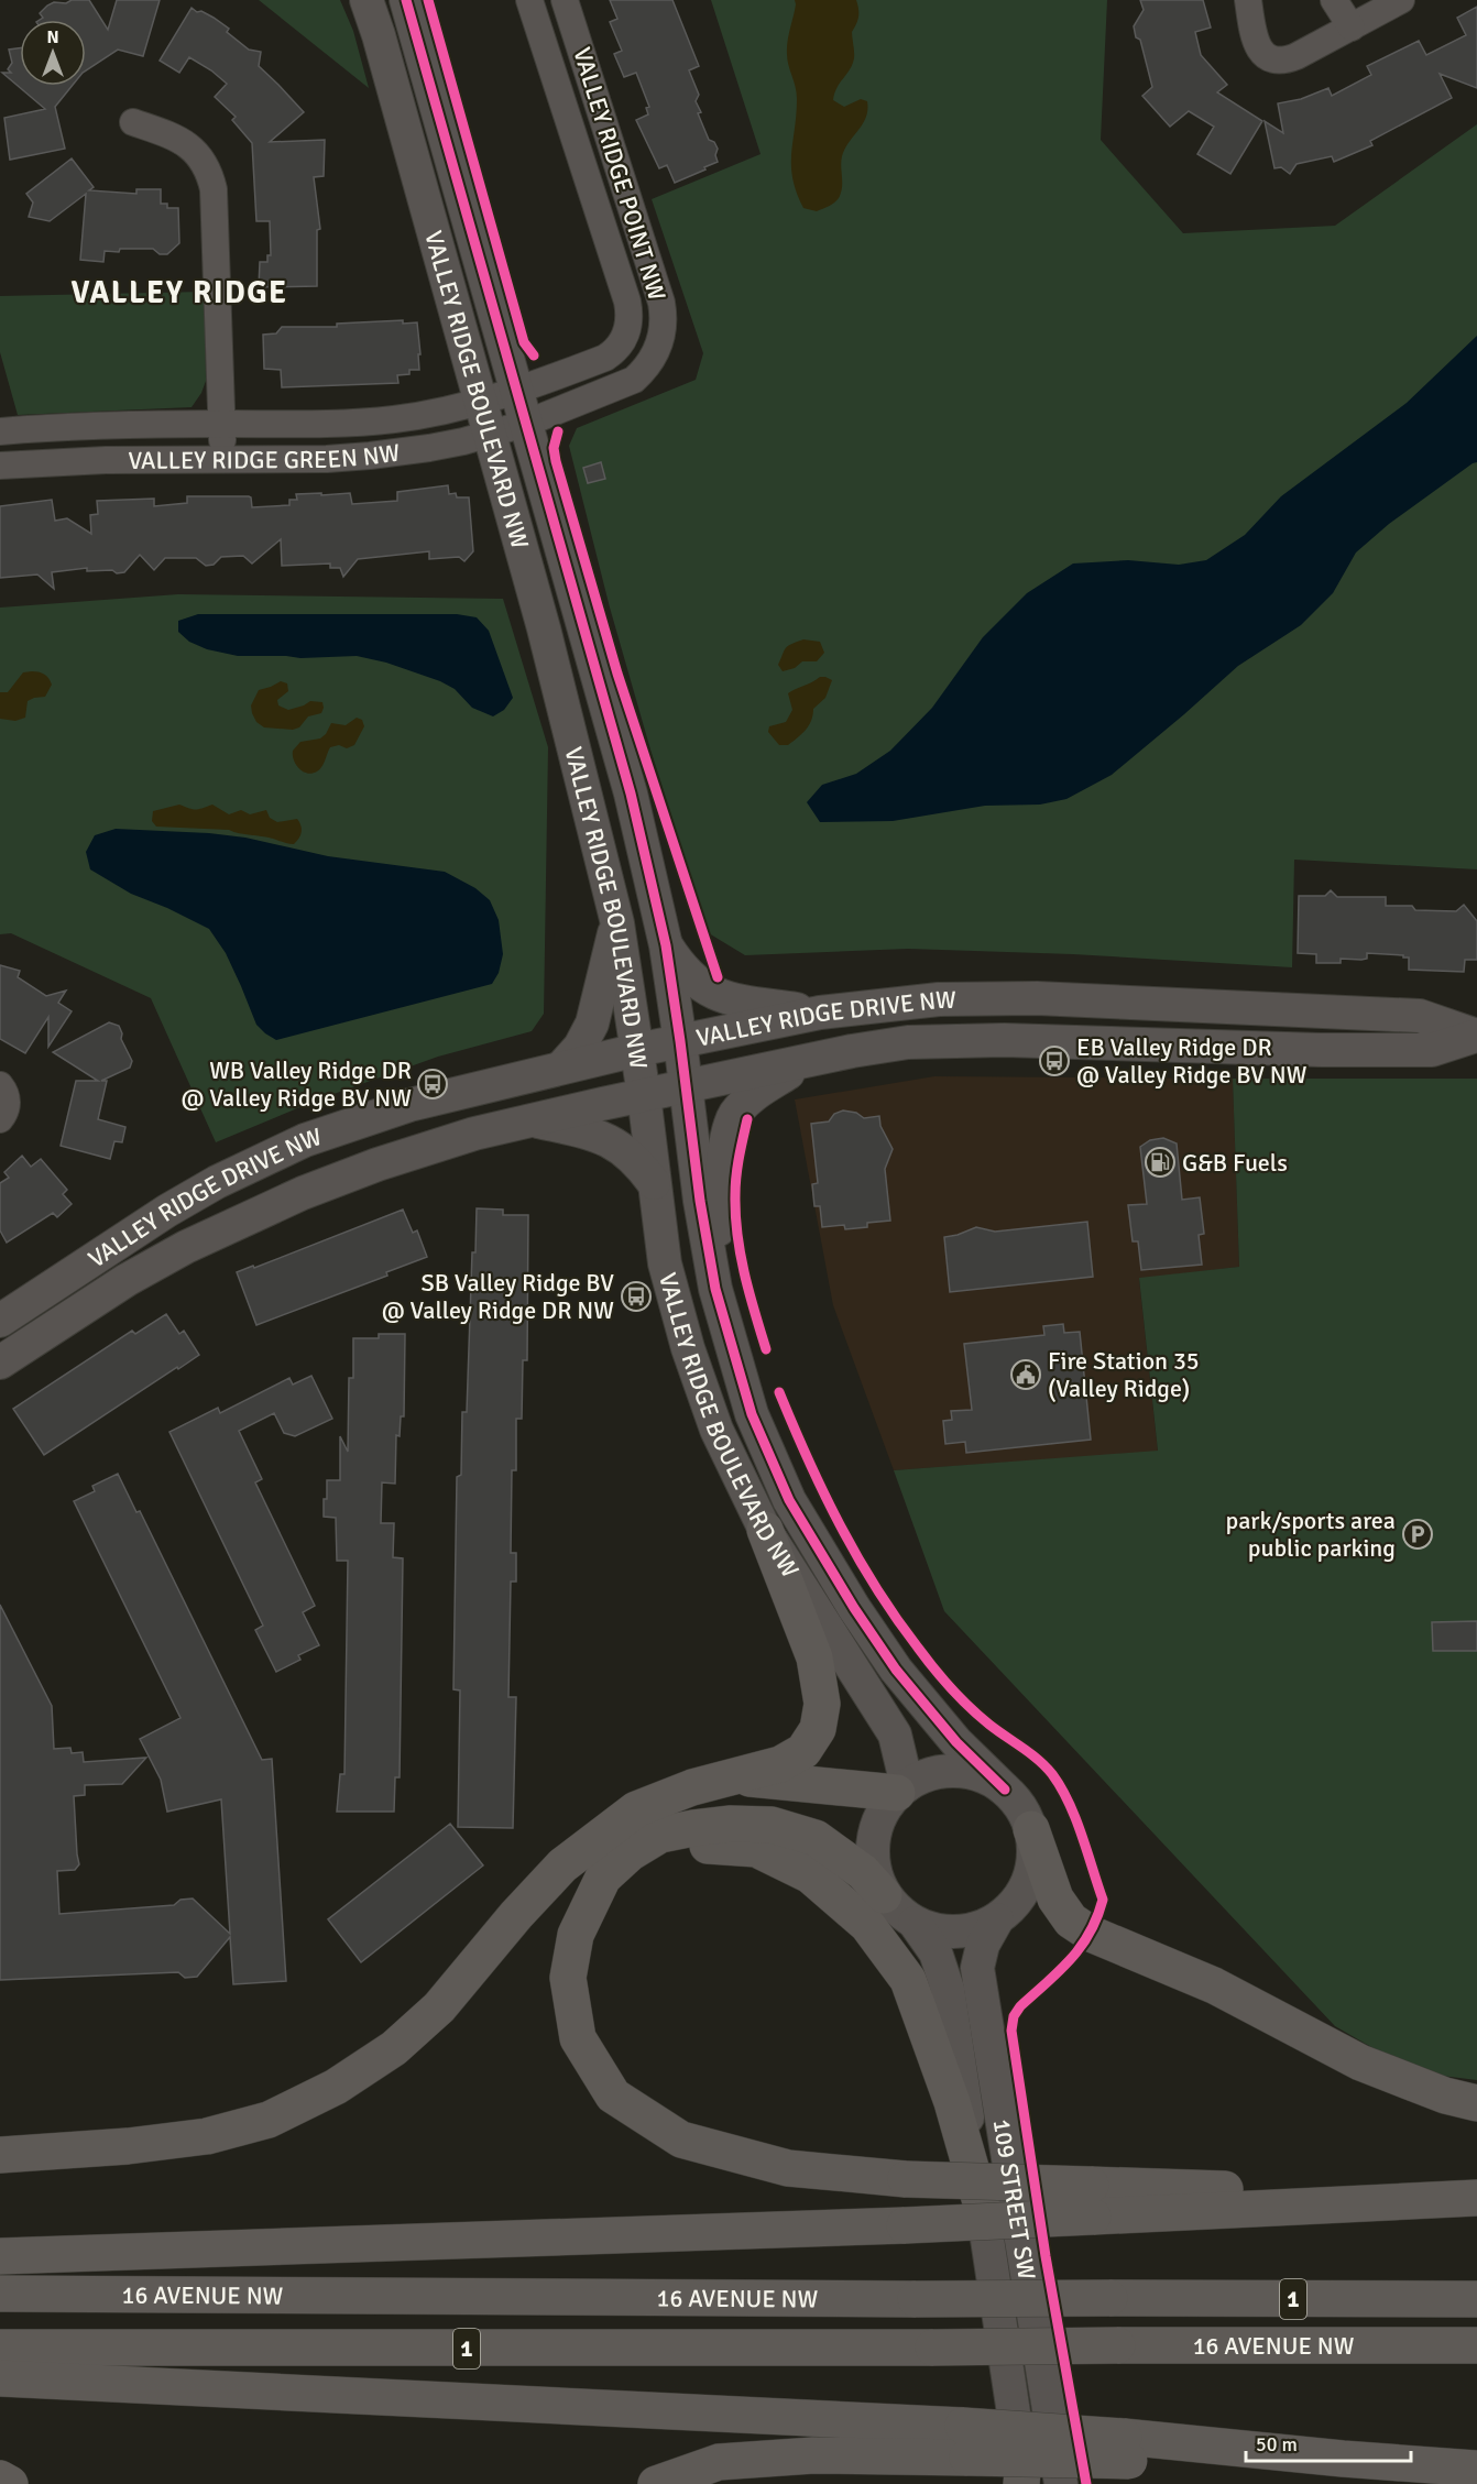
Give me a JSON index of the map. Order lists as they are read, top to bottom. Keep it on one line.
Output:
{"streets":{"highway":["16 AVENUE NW","1"],"street":["VALLEY RIDGE POINT NW","VALLEY RIDGE BOULEVARD NW","VALLEY RIDGE GREEN NW","VALLEY RIDGE DRIVE NW","109 STREET SW"]},"crossings":[["VALLEY RIDGE POINT NW","VALLEY RIDGE BOULEVARD NW"],["VALLEY RIDGE POINT NW","VALLEY RIDGE GREEN NW"],["VALLEY RIDGE BOULEVARD NW","VALLEY RIDGE GREEN NW"],["VALLEY RIDGE BOULEVARD NW","VALLEY RIDGE DRIVE NW"],["VALLEY RIDGE BOULEVARD NW","109 STREET SW"]],"districts":["VALLEY RIDGE"],"places":{"bus stop":["EB Valley Ridge DR @ Valley Ridge BV NW","WB Valley Ridge DR @ Valley Ridge BV NW","SB Valley Ridge BV @ Valley Ridge DR NW"],"fuel station":["G&B Fuels"],"public building":["Fire Station 35 (Valley Ridge)"],"parking":["park/sports area public parking"]},"scale_bar":"50 m","north":"top"}
